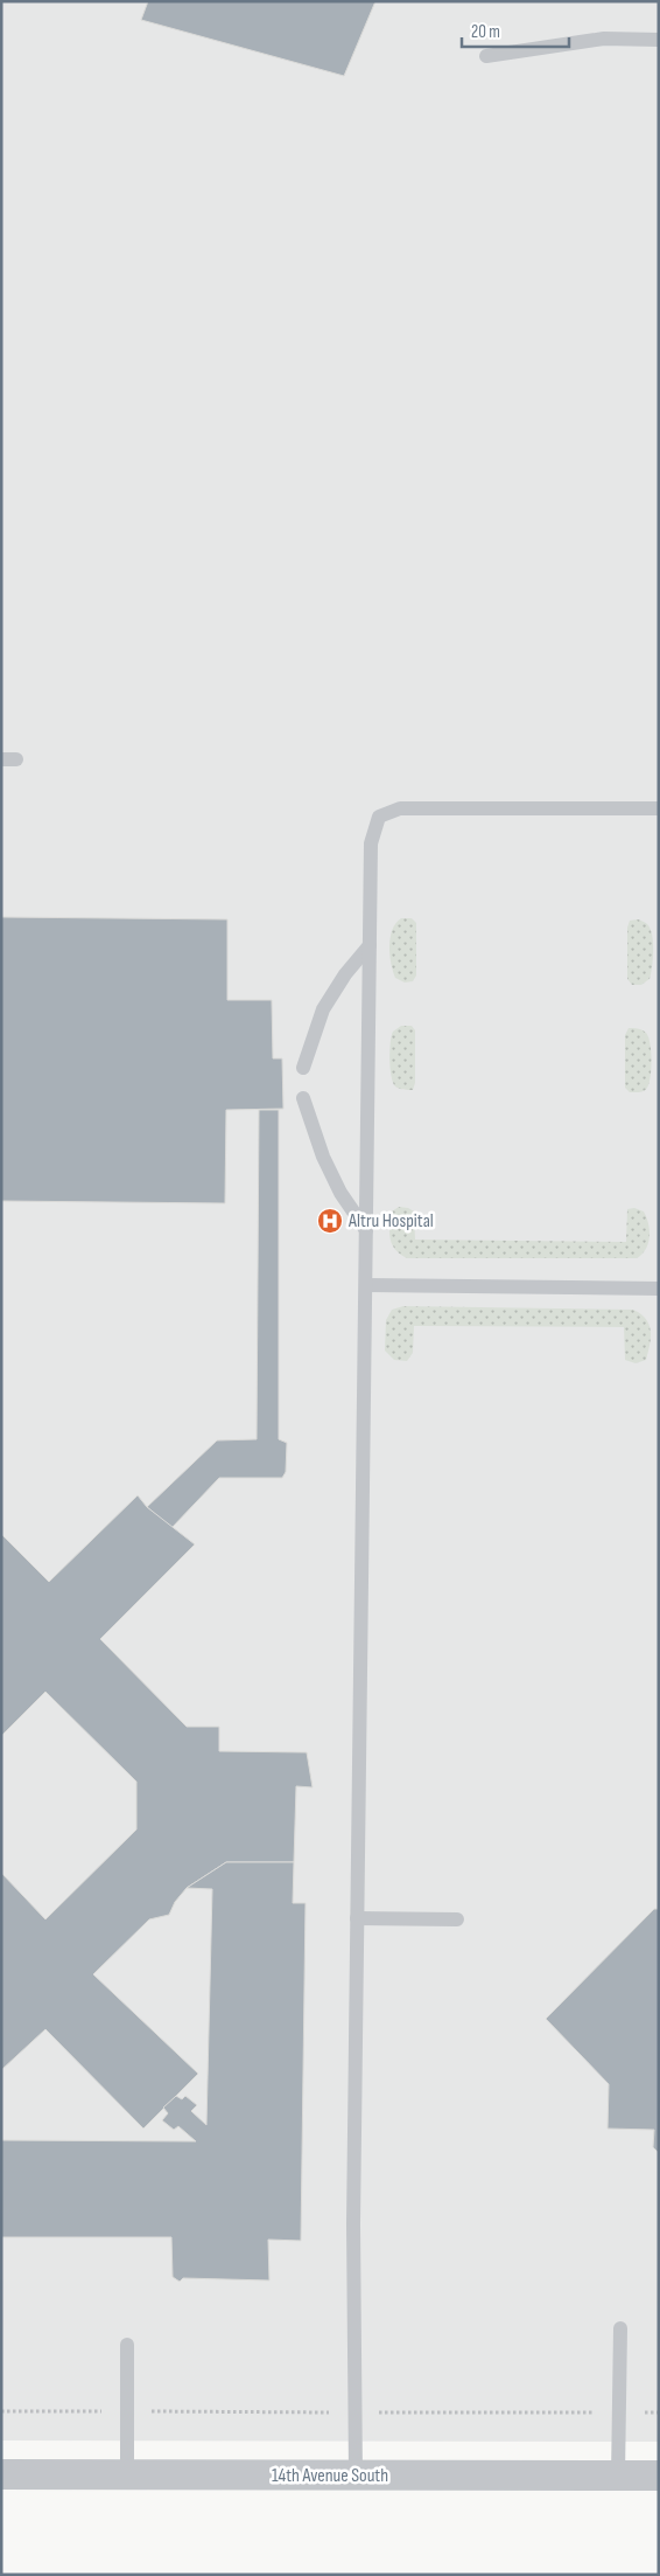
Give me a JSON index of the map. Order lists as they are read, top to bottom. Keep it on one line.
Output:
{"streets":{"street":["14th Avenue South"]},"places":{"hospital":["Altru Hospital"]},"scale_bar":"20 m"}
